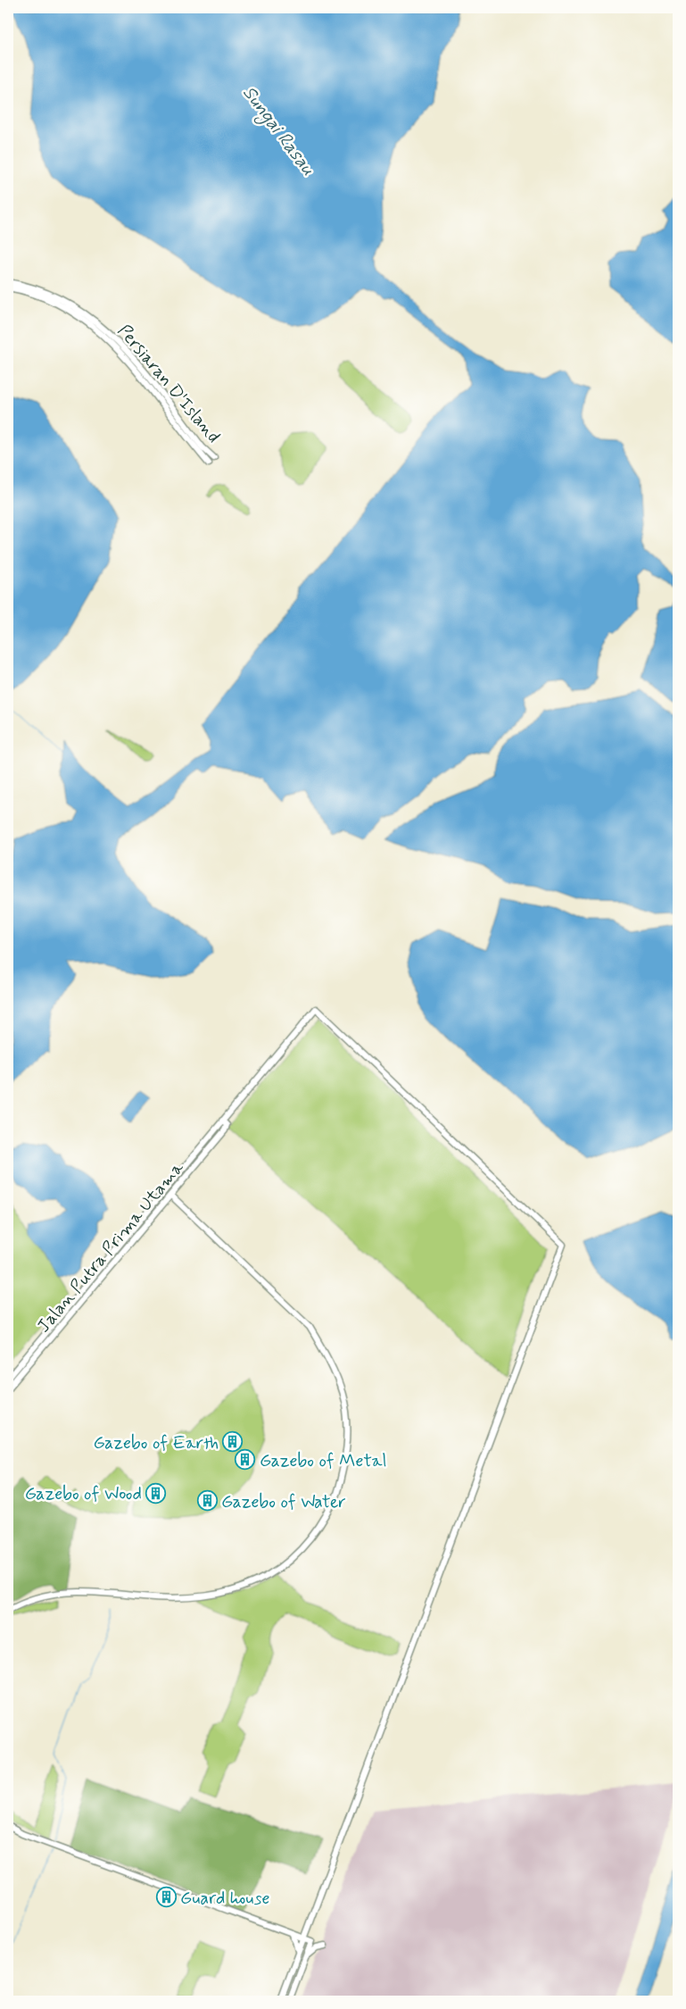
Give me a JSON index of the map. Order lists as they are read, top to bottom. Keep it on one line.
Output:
{"streets":{"street":["Persiaran D'Island","Jalan Putra Prima Utama"]},"water":["Sungai Rasau"],"places":{"building":["Gazebo of Earth","Gazebo of Metal","Gazebo of Wood","Gazebo of Water","Guard house"]}}
